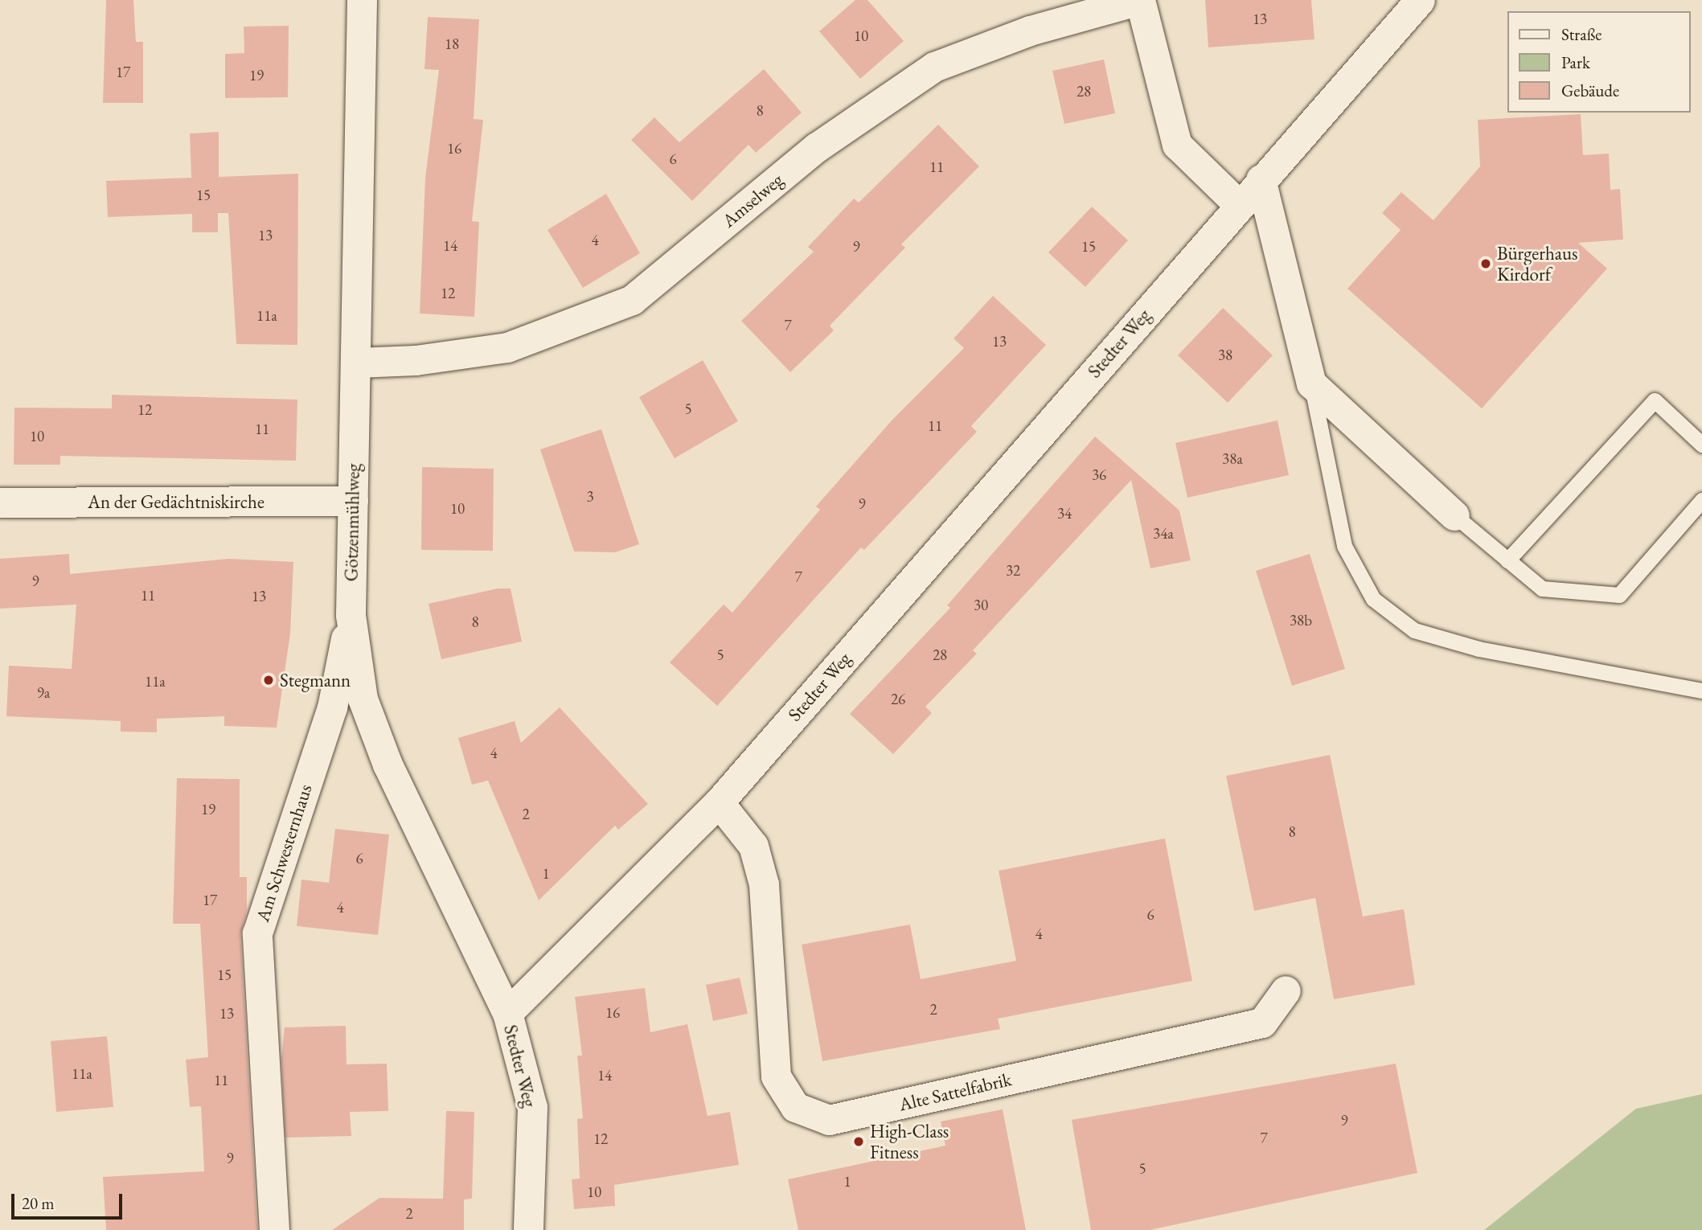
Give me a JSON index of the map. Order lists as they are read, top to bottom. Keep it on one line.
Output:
{"streets":{"street":["Amselweg","Stedter Weg","An der Gedächtniskirche","Götzenmühlweg","Am Schwesternhaus","Alte Sattelfabrik"]},"crossings":[["Amselweg","Götzenmühlweg"],["Stedter Weg","Götzenmühlweg"],["Stedter Weg","Alte Sattelfabrik"],["An der Gedächtniskirche","Götzenmühlweg"],["Götzenmühlweg","Am Schwesternhaus"]],"places":["Bürgerhaus Kirdorf","Stegmann","High-Class Fitness"],"house_numbers":["13","10","18","17","19","28","8","16","6","11","15","13","4","14","9","15","12","11a","7","13","38","5","12","11","11","10","38a","36","3","9","10","34","34a","32","7","9","11","13","30","38b","8","5","28","11a","9a","26","4","19","2","8","6","1","17","4","6","4","15","2","16","13","11a","14","11","9","7","12","9","5","1","10","2"],"legend":["Straße","Park","Gebäude"],"scale_bar":"20 m"}
